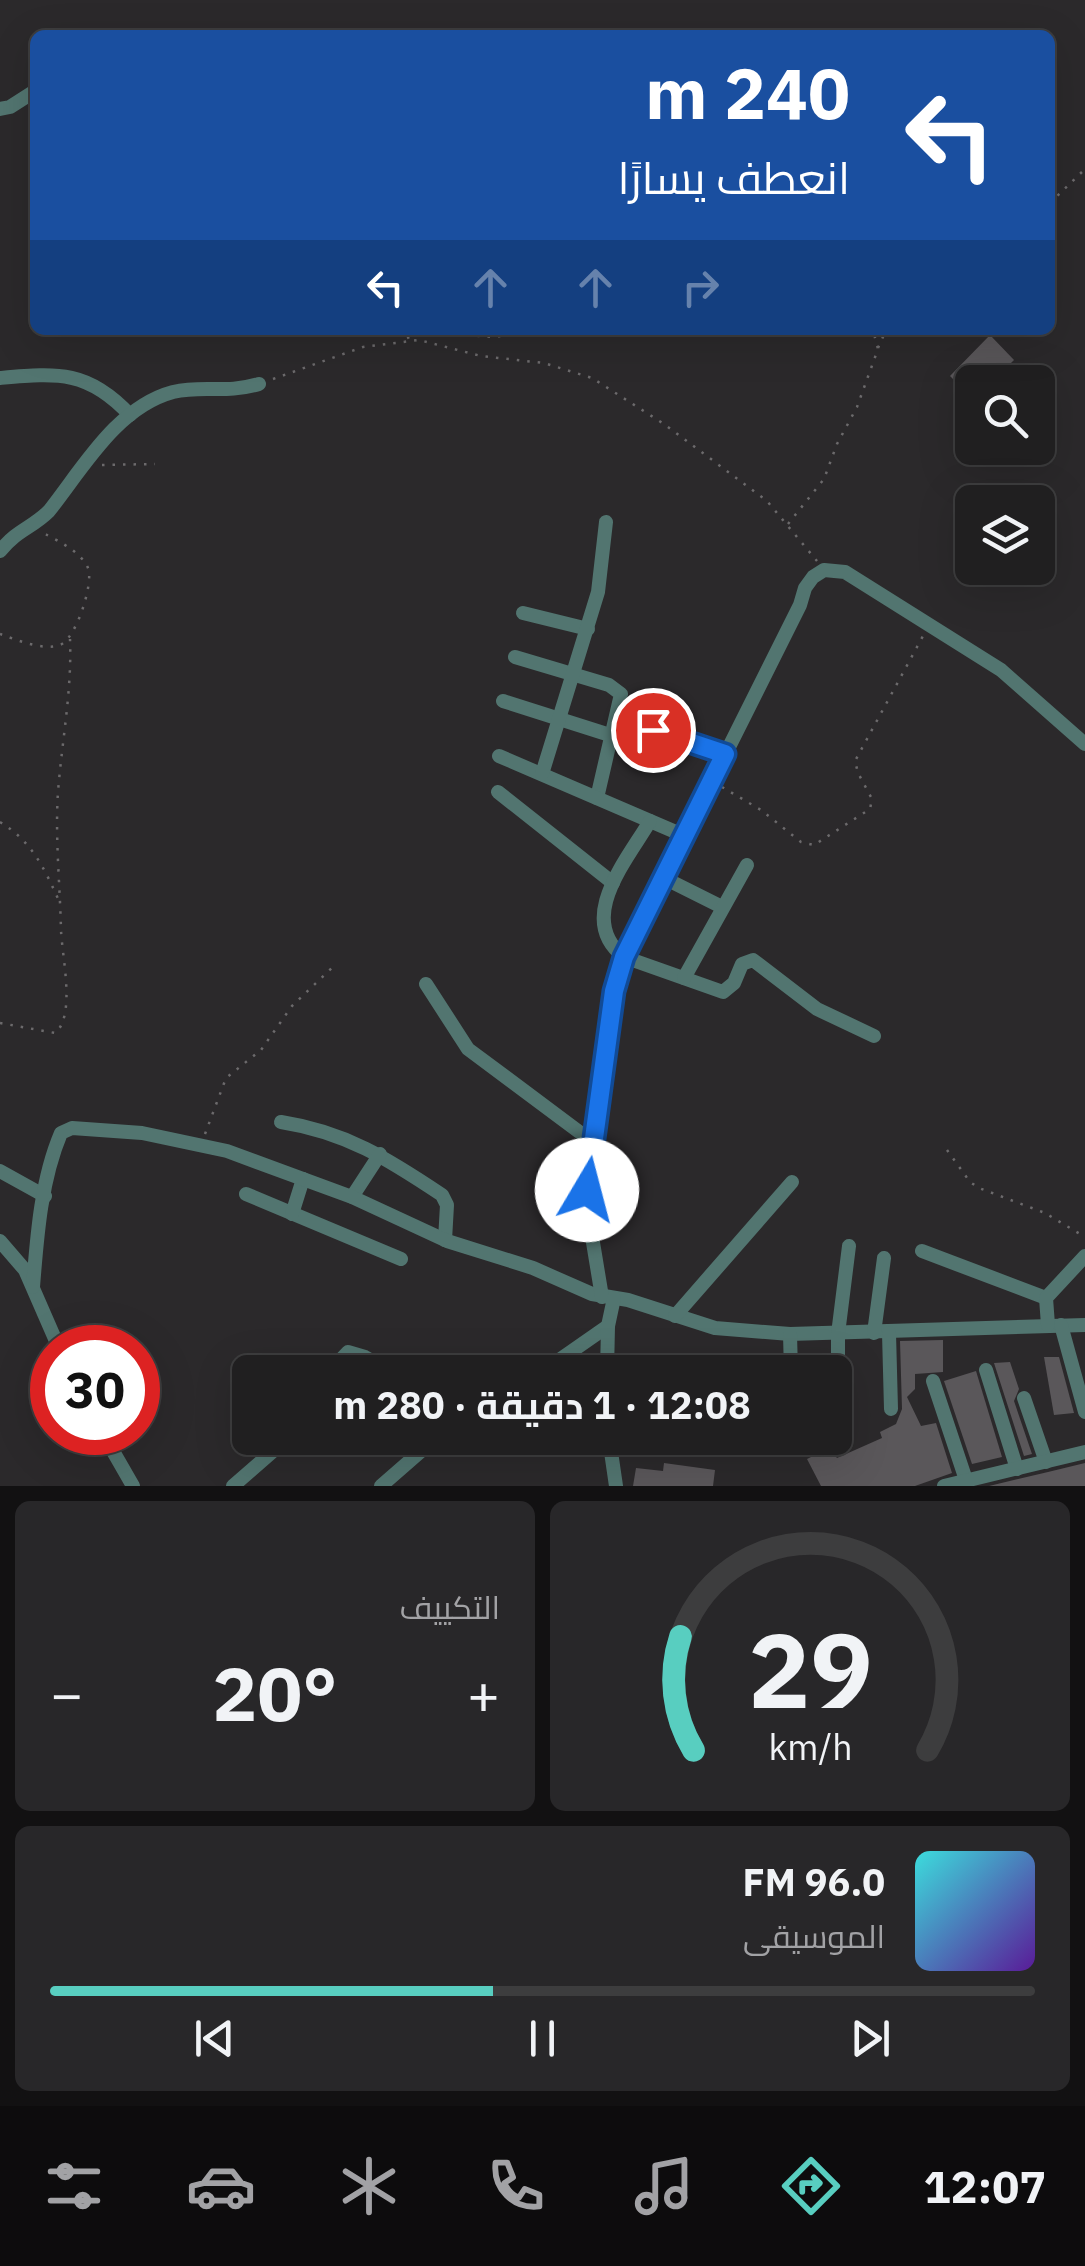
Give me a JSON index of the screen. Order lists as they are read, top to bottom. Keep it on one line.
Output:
{"page":{"turn":["240 m","انعطف يسارًا"],"limit":"30","trip":"12:08 · 1 دقيقة · 280 m","tile":"التكييف","heat":["−","20°","+"],"song":["96.0 FM","الموسيقى"],"tabs":"12:07","gauge":["29","km/h"]}}
